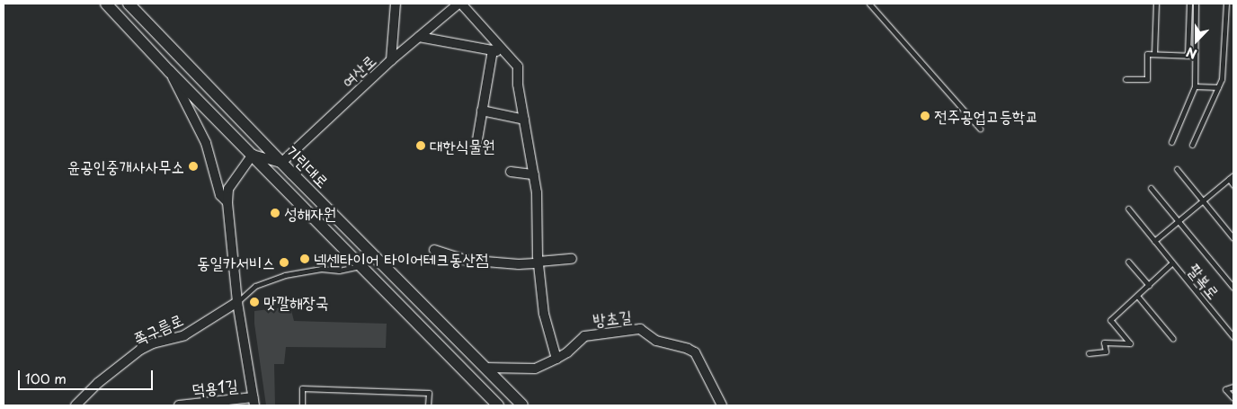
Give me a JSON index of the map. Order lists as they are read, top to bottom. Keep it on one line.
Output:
{"streets":{"street":["여산로","기린대로","방초길","쪽구름로","덕용1길"],"lane":["팔복로"]},"crossings":[["여산로","기린대로"],["기린대로","방초길"],["기린대로","쪽구름로"]],"places":["전주공업고등학교","대한식물원","윤공인중개사사무소","성해자원","넥센타이어 타이어테크동산점","동일카서비스","맛깔해장국"],"scale_bar":"100 m","north":"bottom"}
